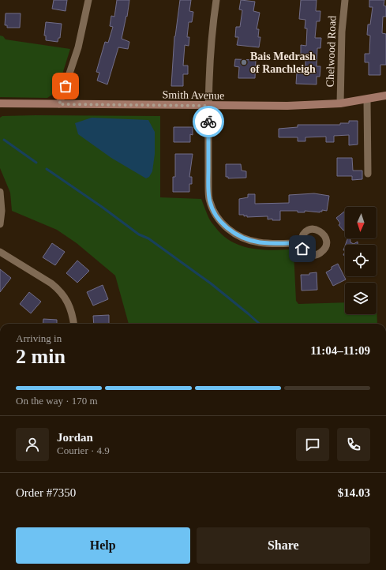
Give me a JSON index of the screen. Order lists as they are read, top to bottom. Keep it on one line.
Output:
{"streets":{"main road":["Smith Avenue"],"street":["Chelwood Road"]},"crossings":[["Chelwood Road","Smith Avenue"]],"places":["Bais Medrash of Ranchleigh"],"north":"bottom","page":{"heading":["2 min","Arriving in","11:04–11:09"],"panel":["Jordan","Courier · 4.9","Order #7350","$14.03"],"bar":"On the way · 170 m","buttons":["Help","Share"]}}
